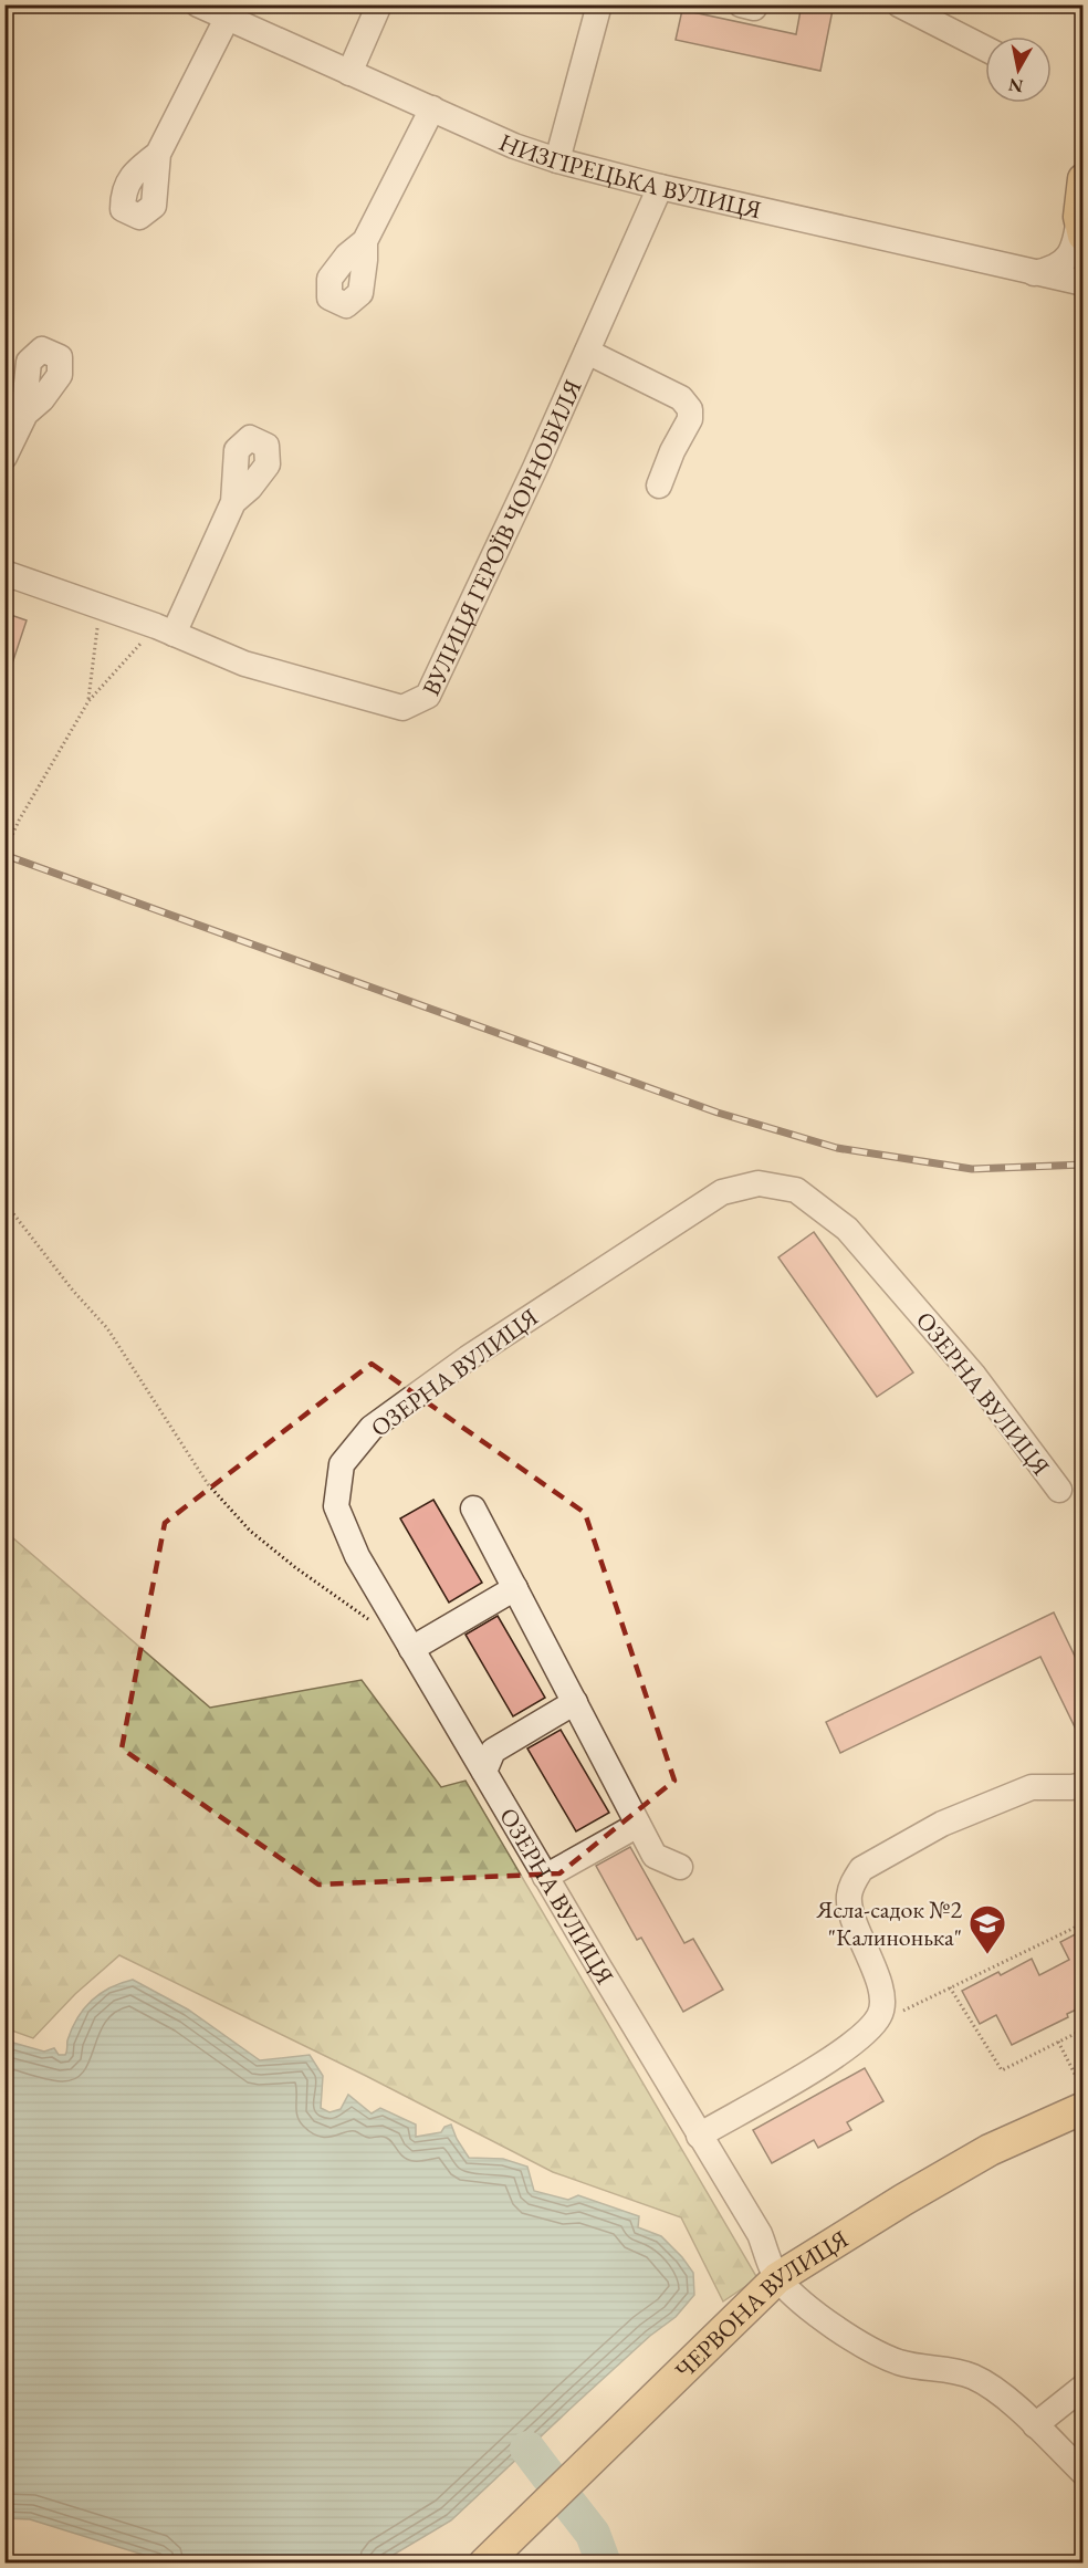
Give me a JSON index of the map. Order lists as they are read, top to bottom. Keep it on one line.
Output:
{"streets":{"main road":["ЧЕРВОНА ВУЛИЦЯ"],"street":["НИЗГІРЕЦЬКА ВУЛИЦЯ","ВУЛИЦЯ ГЕРОЇВ ЧОРНОБИЛЯ","ОЗЕРНА ВУЛИЦЯ"]},"crossings":[["НИЗГІРЕЦЬКА ВУЛИЦЯ","ВУЛИЦЯ ГЕРОЇВ ЧОРНОБИЛЯ"],["ОЗЕРНА ВУЛИЦЯ","ЧЕРВОНА ВУЛИЦЯ"]],"places":{"school or university":["Ясла-садок №2 \"Калинонька\""]},"north":"bottom"}
